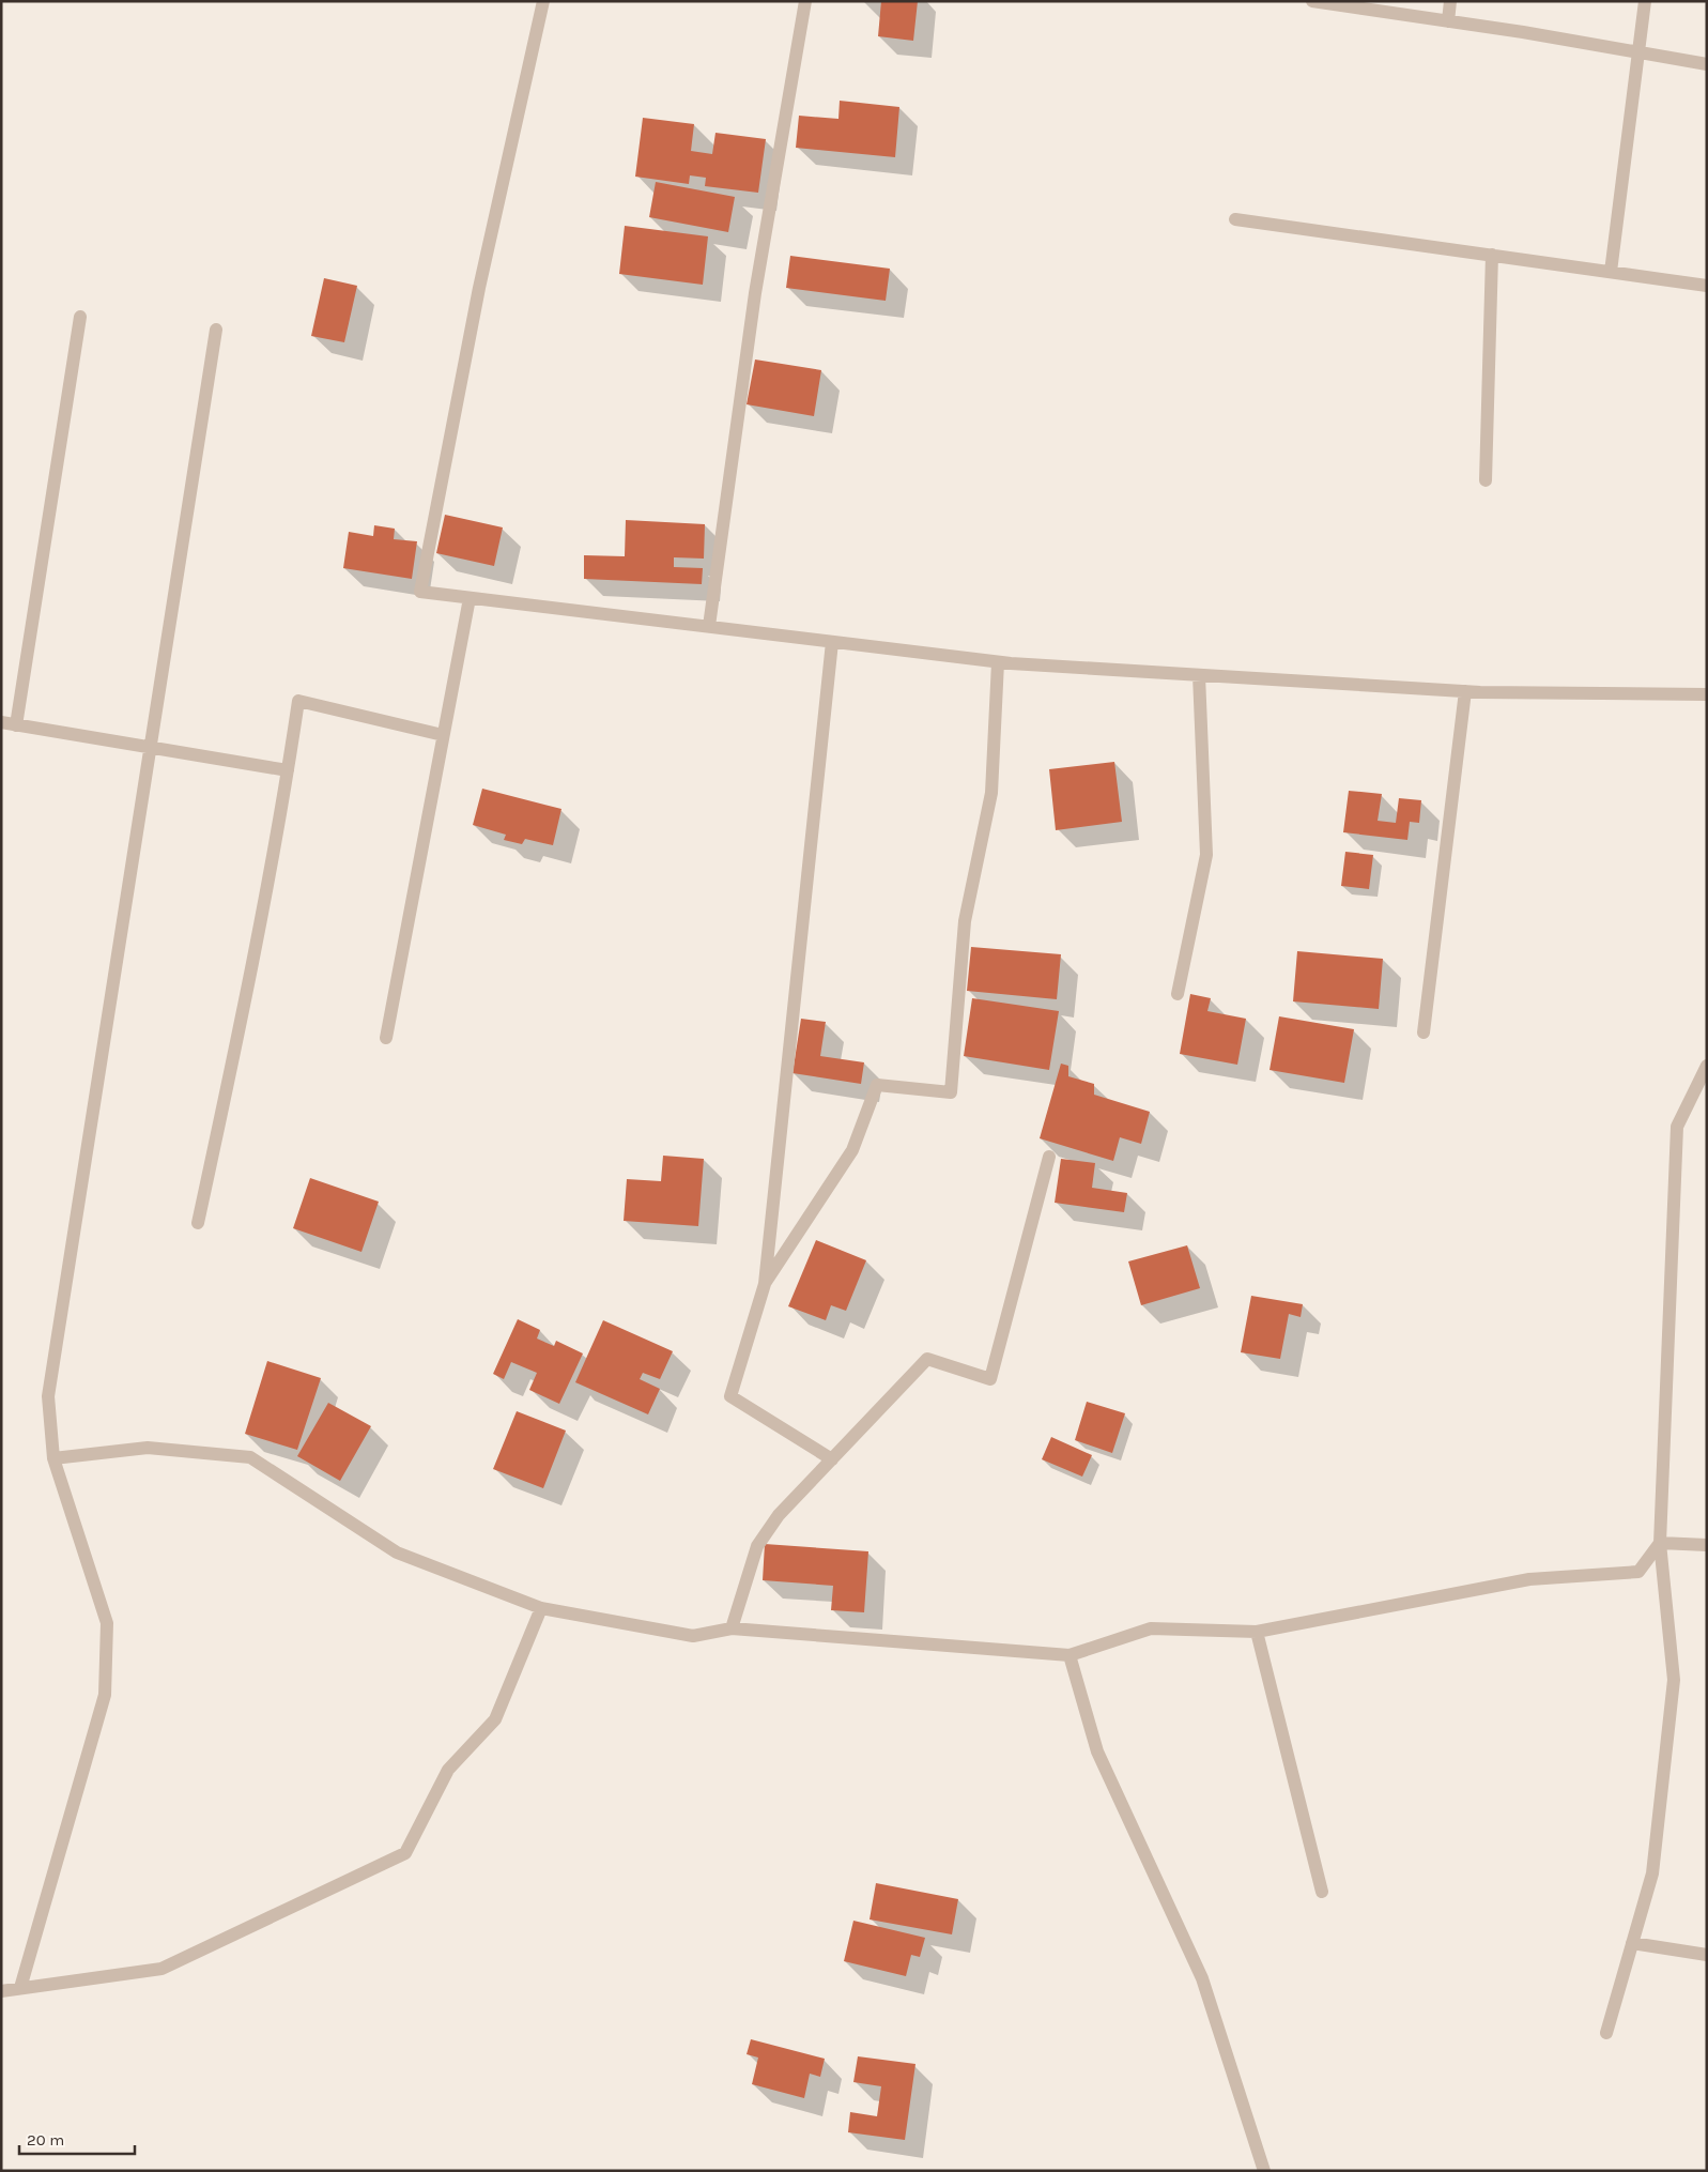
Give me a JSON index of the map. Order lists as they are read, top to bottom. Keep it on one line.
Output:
{"scale_bar":"20 m"}
